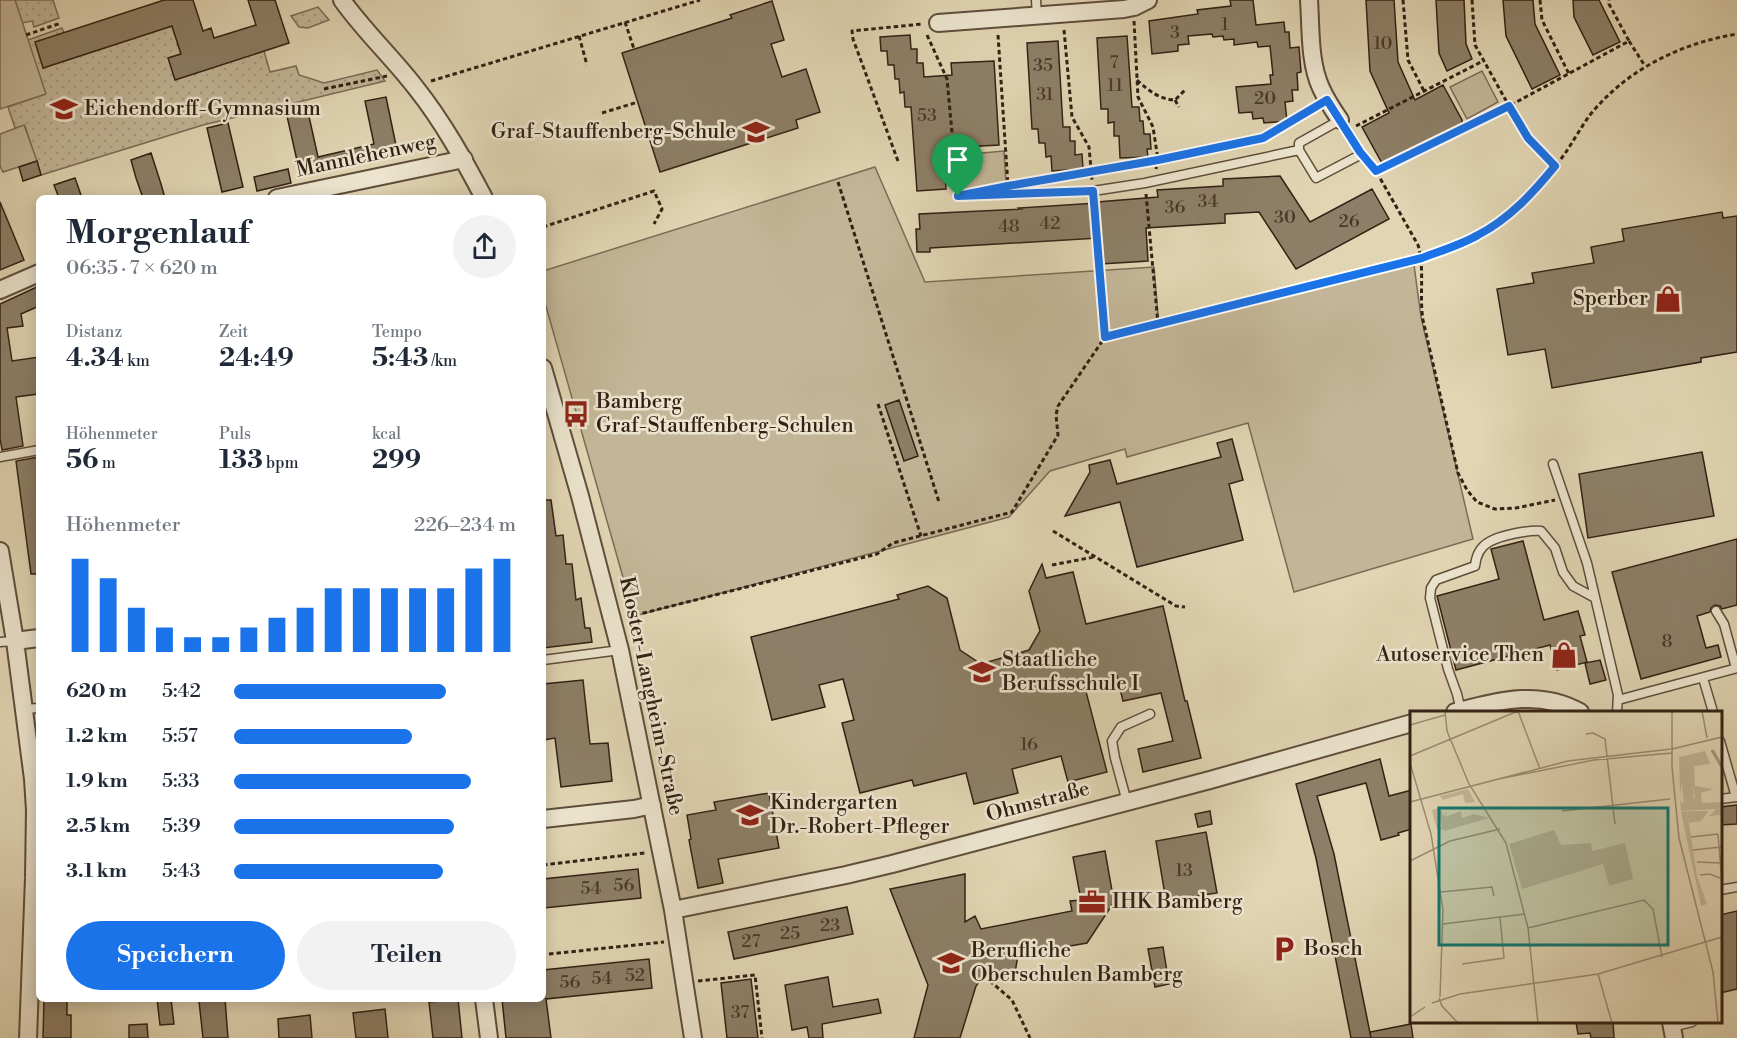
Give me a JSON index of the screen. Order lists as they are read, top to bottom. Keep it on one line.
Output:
{"streets":{"street":["Mannlehenweg","Kloster-Langheim-Straße","Ohmstraße"]},"crossings":[["Kloster-Langheim-Straße","Ohmstraße"]],"places":{"school or university":["Eichendorff-Gymnasium","Graf-Stauffenberg-Schule","Staatliche Berufsschule I","Kindergarten Dr.-Robert-Pfleger","Berufliche Oberschulen Bamberg"],"shop":["Sperber","Autoservice Then"],"bus stop":["Bamberg Graf-Stauffenberg-Schulen"],"office":["IHK Bamberg"],"parking":["Bosch"]},"house_numbers":["1","3","10","7","35","11","31","20","53","34","36","30","26","42","48","8","16","13","56","54","23","25","27","52","54","56","37"],"page":{"heading":["Morgenlauf","06:35 · 7 × 620 m"],"stats":[["Distanz","4.34 km"],["Zeit","24:49"],["Tempo","5:43 /km"],["Höhenmeter","56 m"],["Puls","133 bpm"],["kcal","299"]],"chart":["Höhenmeter","226–234 m"],"list":[{"name":"620 m","note":"5:42"},{"name":"1.2 km","note":"5:57"},{"name":"1.9 km","note":"5:33"},{"name":"2.5 km","note":"5:39"},{"name":"3.1 km","note":"5:43"}],"buttons":["Speichern","Teilen"]}}
